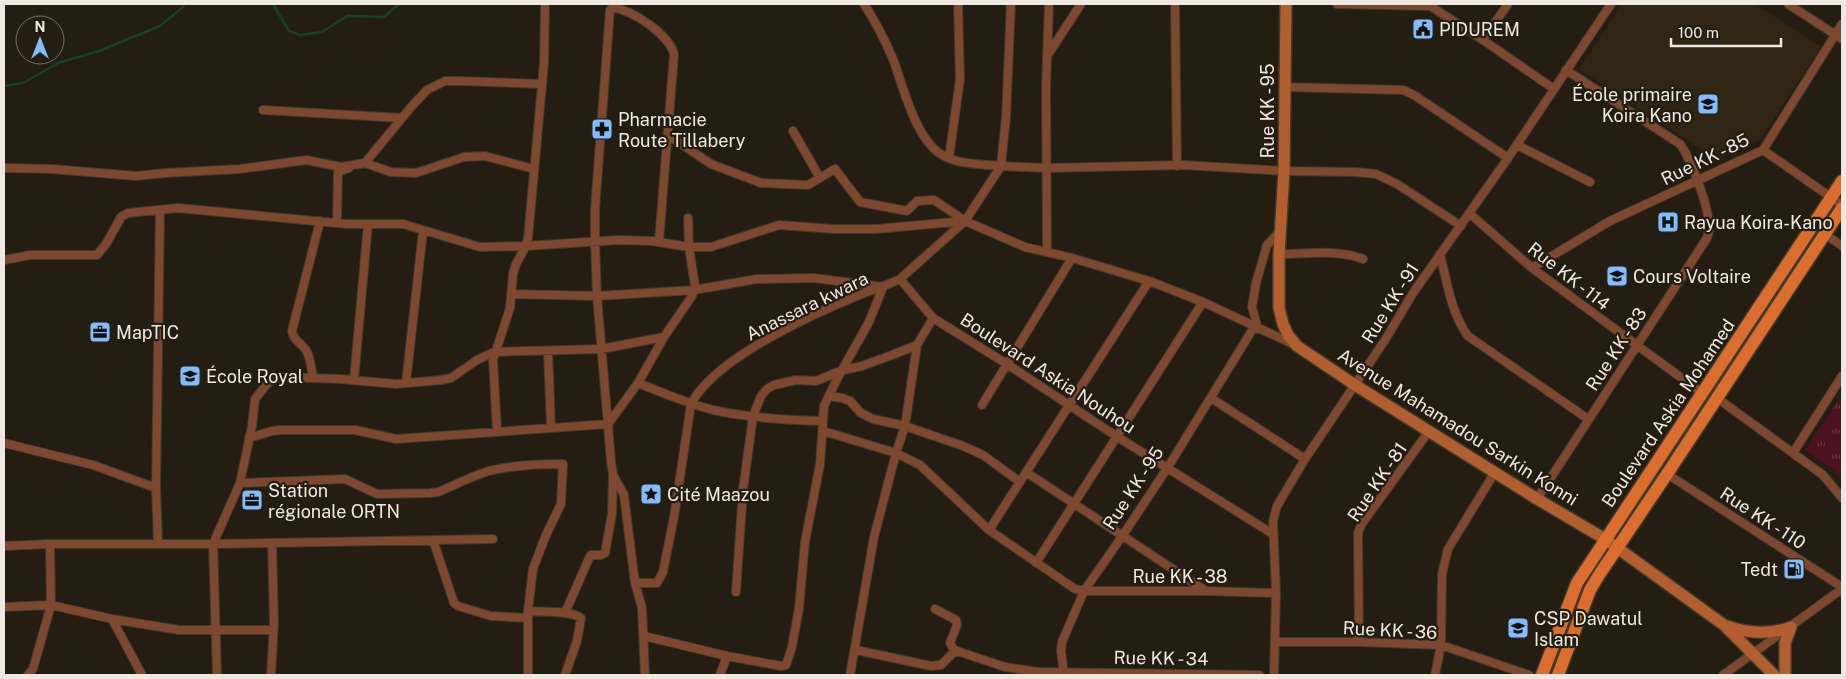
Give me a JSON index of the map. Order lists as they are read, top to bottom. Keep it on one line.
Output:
{"streets":{"main road":["Boulevard Askia Mohamed"],"street":["Rue KK - 95","Rue KK - 85","Rue KK - 114","Rue KK - 91","Anassara kwara","Rue KK - 83","Boulevard Askia Nouhou","Avenue Mahamadou Sarkin Konni","Rue KK - 81","Rue KK - 110","Rue KK - 38","Rue KK - 36","Rue KK - 34"]},"crossings":[["Rue KK - 95","Boulevard Askia Nouhou"],["Rue KK - 95","Avenue Mahamadou Sarkin Konni"],["Rue KK - 95","Rue KK - 38"],["Rue KK - 95","Rue KK - 34"],["Rue KK - 85","Rue KK - 114"],["Rue KK - 85","Rue KK - 83"],["Rue KK - 114","Rue KK - 91"],["Rue KK - 114","Rue KK - 83"],["Rue KK - 114","Boulevard Askia Mohamed"],["Rue KK - 91","Rue KK - 83"],["Rue KK - 91","Boulevard Askia Nouhou"],["Rue KK - 91","Avenue Mahamadou Sarkin Konni"],["Rue KK - 91","Rue KK - 38"],["Rue KK - 91","Rue KK - 36"],["Anassara kwara","Boulevard Askia Nouhou"],["Rue KK - 83","Avenue Mahamadou Sarkin Konni"],["Boulevard Askia Mohamed","Avenue Mahamadou Sarkin Konni"],["Boulevard Askia Mohamed","Rue KK - 110"],["Avenue Mahamadou Sarkin Konni","Rue KK - 81"],["Rue KK - 81","Rue KK - 36"]],"places":{"public building":["PIDUREM"],"school or university":["École primaire Koira Kano","Cours Voltaire","École Royal","CSP Dawatul Islam"],"pharmacy":["Pharmacie Route Tillabery"],"hospital":["Rayua Koira-Kano"],"office":["MapTIC","Station régionale ORTN"],"place":["Cité Maazou"],"fuel station":["Tedt"]},"scale_bar":"100 m","north":"top"}
